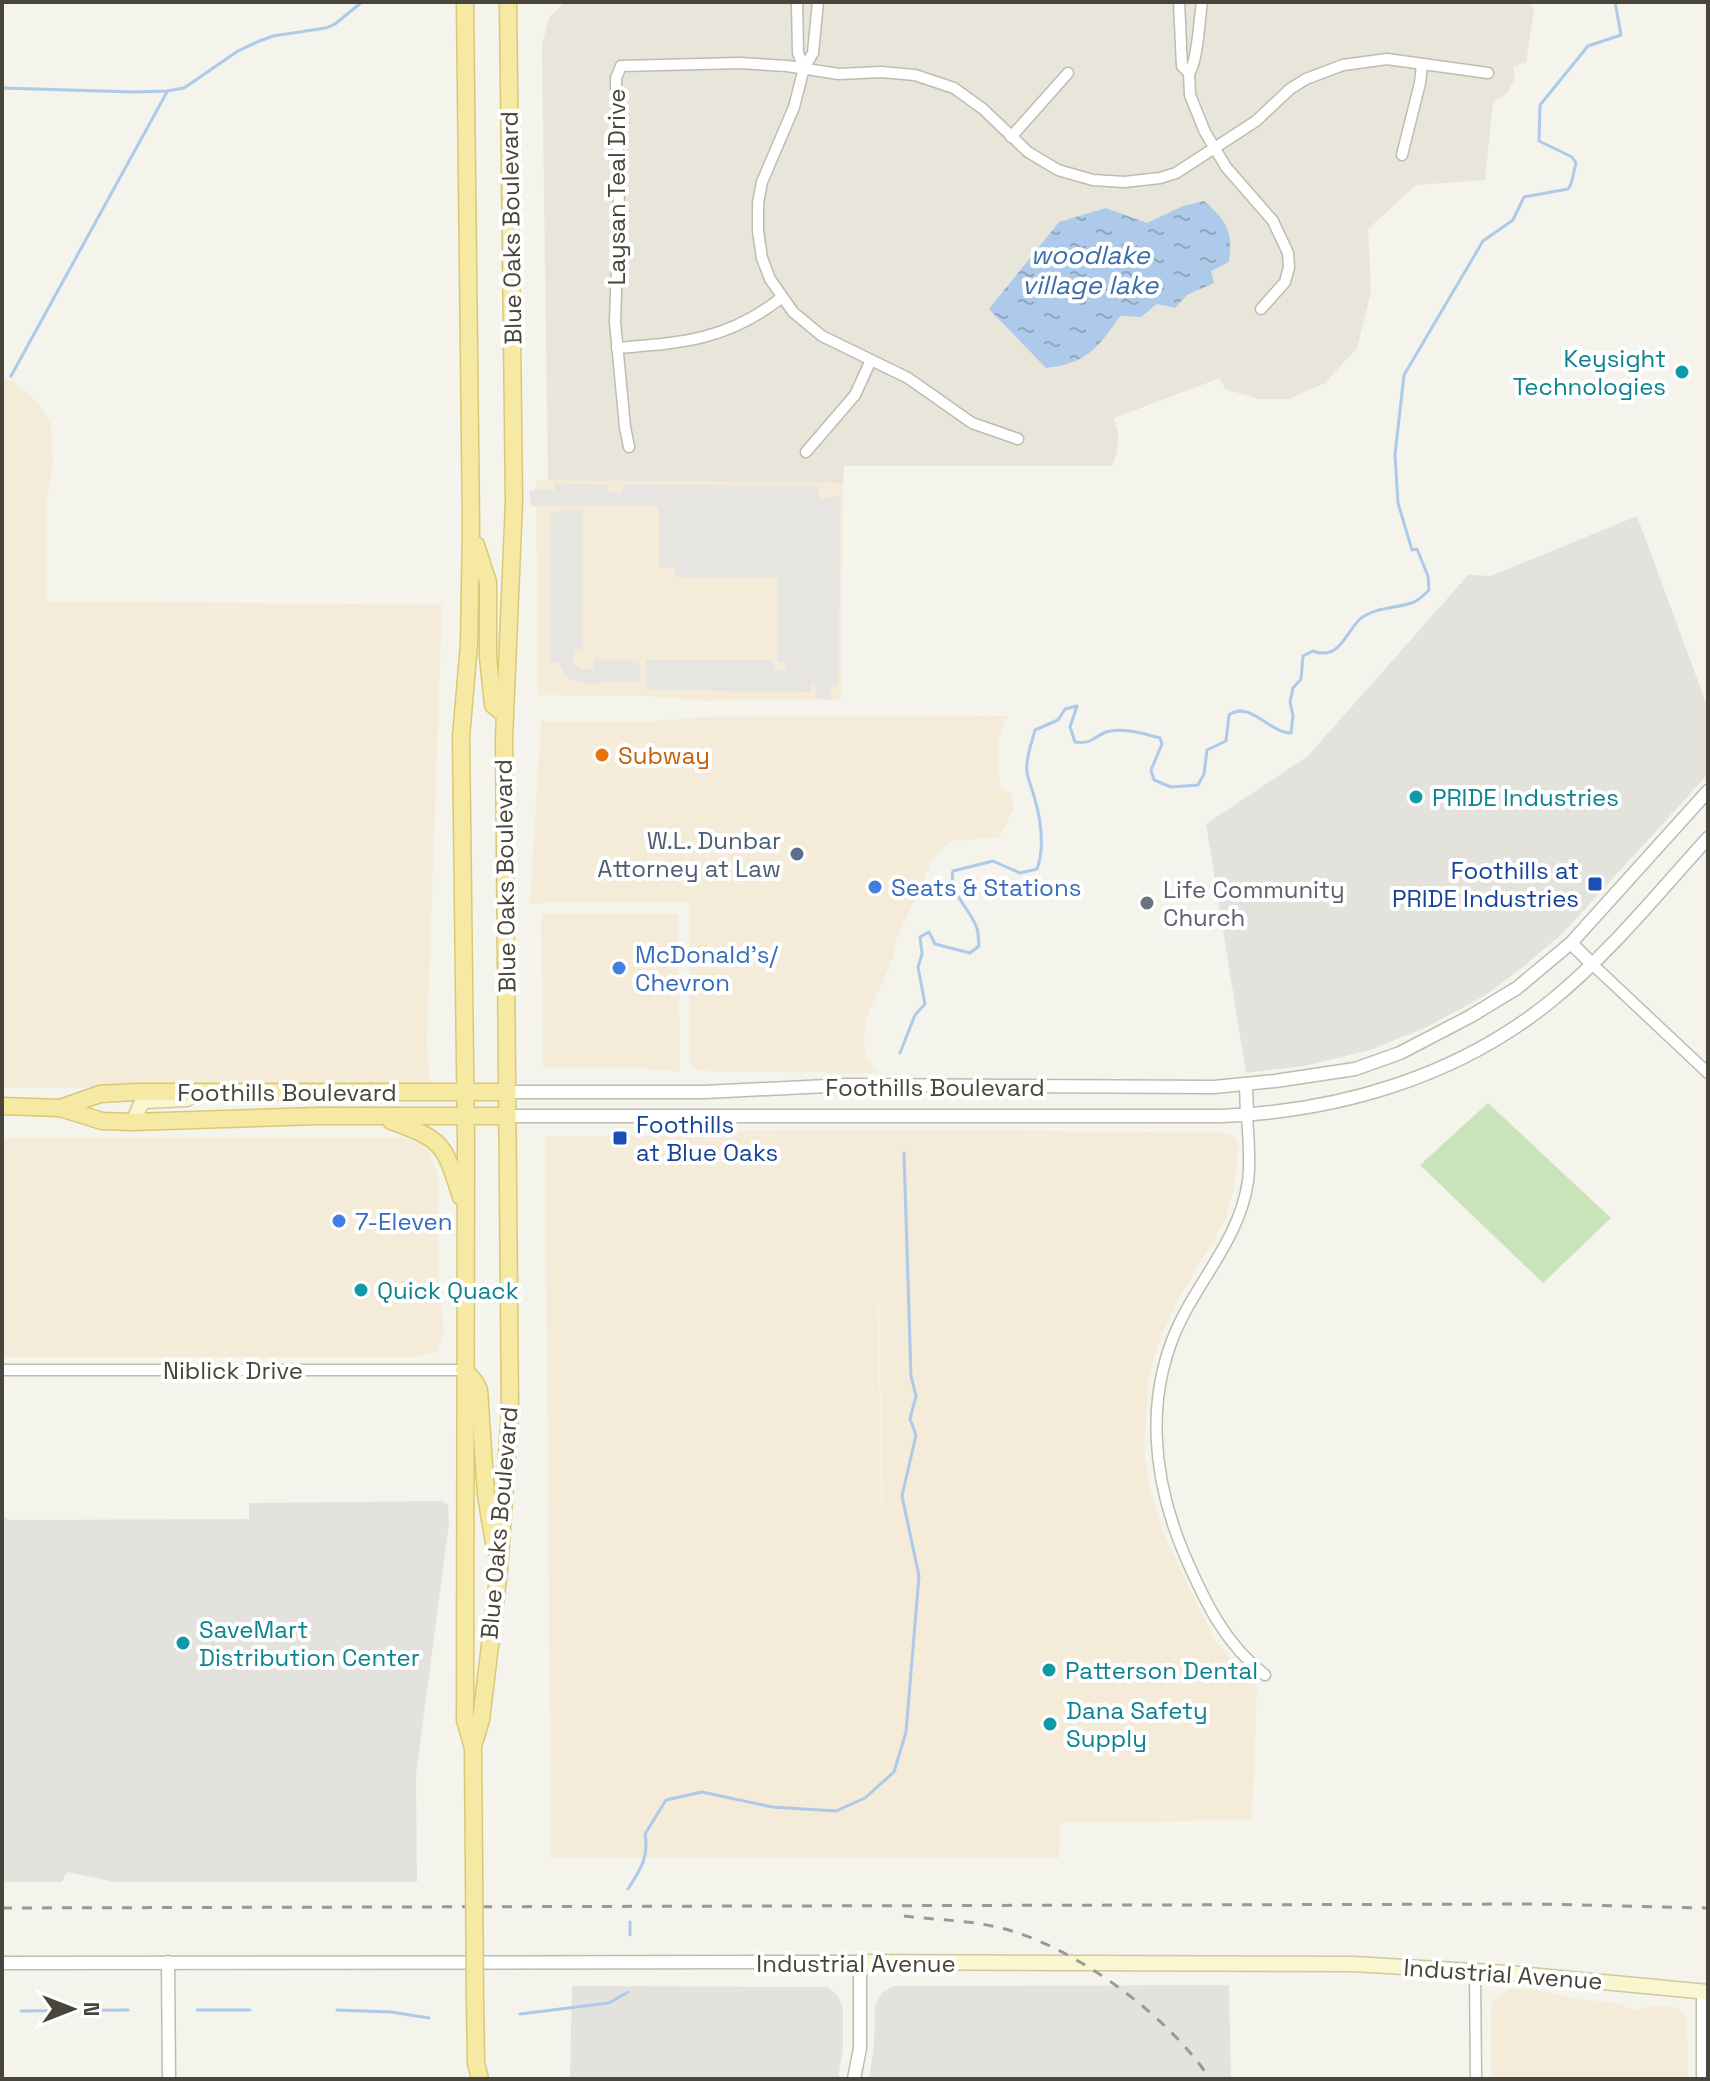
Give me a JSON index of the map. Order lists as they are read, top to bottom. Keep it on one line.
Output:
{"streets":{"main road":["Blue Oaks Boulevard","Foothills Boulevard","Industrial Avenue"],"street":["Laysan Teal Drive","Niblick Drive"]},"crossings":[["Blue Oaks Boulevard","Foothills Boulevard"],["Blue Oaks Boulevard","Niblick Drive"]],"water":["woodlake village lake"],"places":{"other":["Keysight Technologies","Subway","PRIDE Industries","W.L. Dunbar Attorney at Law","Seats & Stations","Life Community Church","McDonald's/ Chevron","7-Eleven","Quick Quack","SaveMart Distribution Center","Patterson Dental","Dana Safety Supply"],"transit":["Foothills at PRIDE Industries","Foothills at Blue Oaks"]},"north":"right"}
